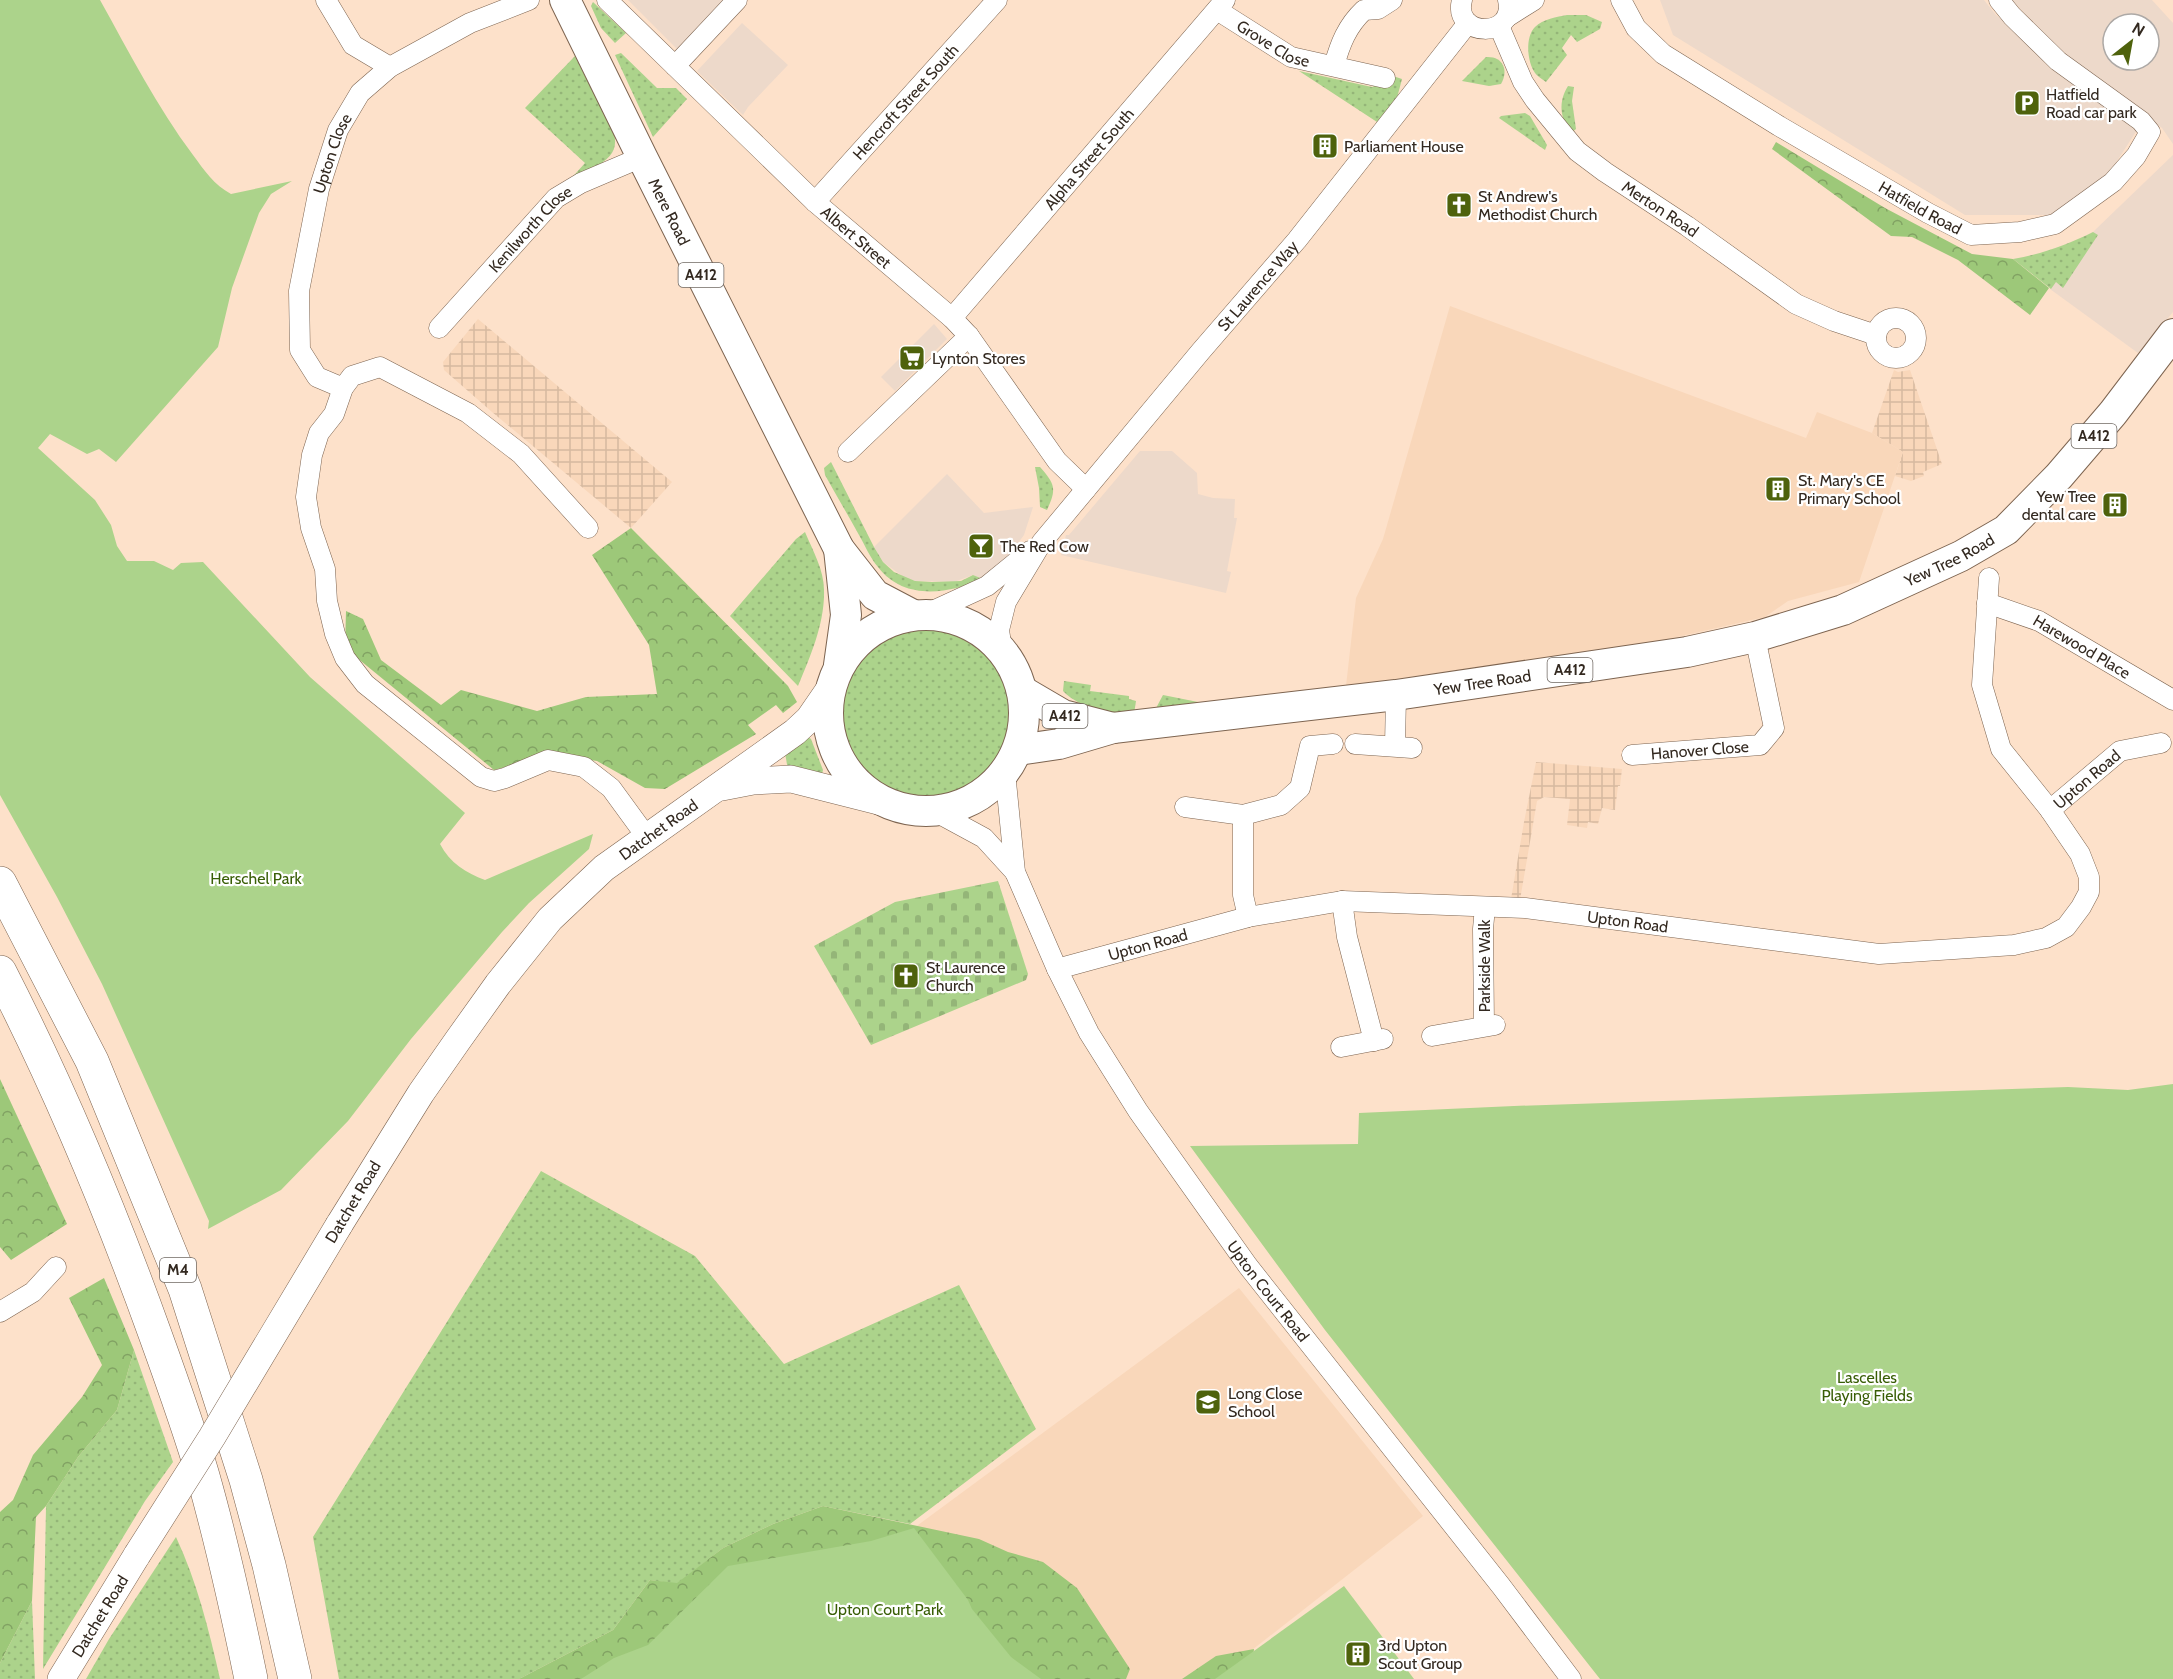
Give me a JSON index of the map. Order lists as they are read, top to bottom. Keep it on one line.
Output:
{"streets":{"highway":["M4"],"main road":["Mere Road","A412","Yew Tree Road","Datchet Road"],"street":["Grove Close","Hencroft Street South","Upton Close","Alpha Street South","Hatfield Road","Merton Road","Kenilworth Close","Albert Street","St Laurence Way","Harewood Place","Hanover Close","Upton Road","Parkside Walk","Upton Court Road"]},"crossings":[["Grove Close","Alpha Street South"],["Hencroft Street South","Albert Street"],["Alpha Street South","Albert Street"],["Mere Road","Kenilworth Close"],["Mere Road","A412"],["Albert Street","St Laurence Way"],["A412","St Laurence Way"],["A412","Yew Tree Road"],["A412","Datchet Road"],["A412","Upton Court Road"],["St Laurence Way","Yew Tree Road"],["St Laurence Way","Datchet Road"],["St Laurence Way","Upton Court Road"],["Yew Tree Road","Hanover Close"],["Yew Tree Road","Datchet Road"],["Yew Tree Road","Upton Court Road"],["Harewood Place","Upton Road"],["Upton Road","Parkside Walk"],["Upton Road","Upton Court Road"],["Datchet Road","Upton Court Road"]],"parks":["Herschel Park","Lascelles Playing Fields","Upton Court Park"],"places":{"parking":["Hatfield Road car park"],"building":["Parliament House","St. Mary's CE Primary School","Yew Tree dental care","3rd Upton Scout Group"],"church":["St Andrew's Methodist Church","St Laurence Church"],"supermarket":["Lynton Stores"],"bar":["The Red Cow"],"school or university":["Long Close School"]},"north":"top right"}
